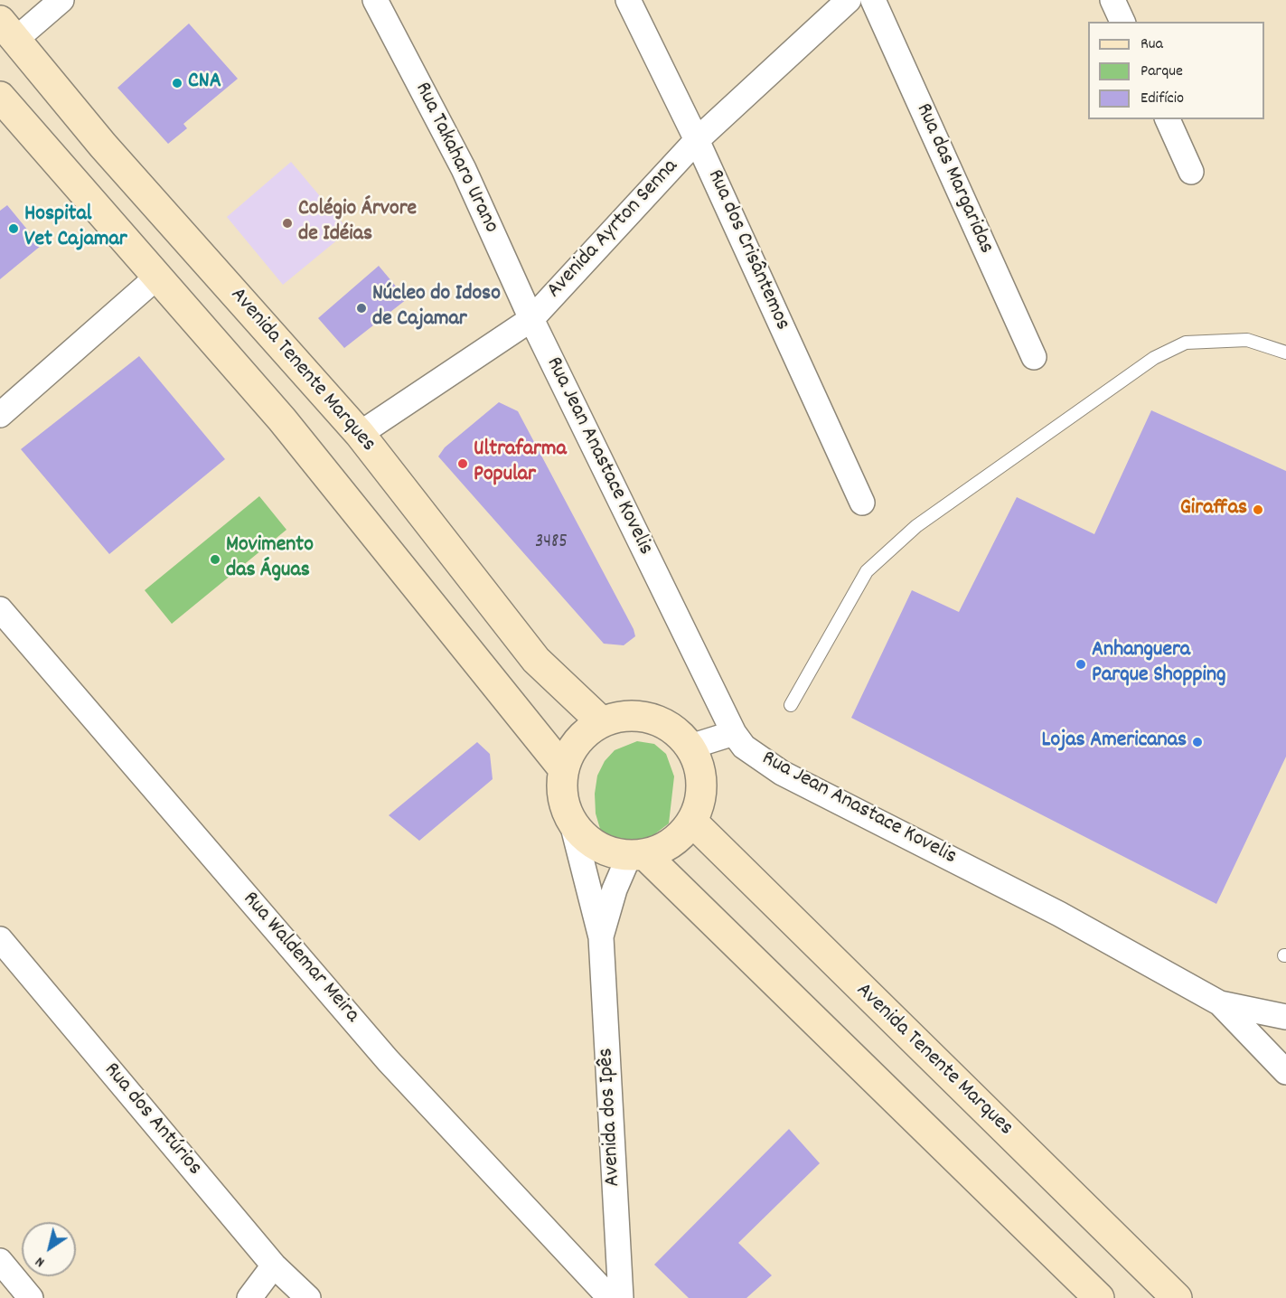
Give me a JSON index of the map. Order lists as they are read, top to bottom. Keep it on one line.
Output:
{"streets":{"main road":["Avenida Tenente Marques"],"street":["Rua Takaharo Urano","Rua das Margaridas","Avenida Ayrton Senna","Rua dos Crisântemos","Rua Jean Anastace Kovelis","Rua Waldemar Meira","Avenida dos Ipês","Rua dos Antúrios"]},"crossings":[["Rua Takaharo Urano","Avenida Ayrton Senna"],["Rua Takaharo Urano","Rua Jean Anastace Kovelis"],["Avenida Ayrton Senna","Rua dos Crisântemos"],["Avenida Ayrton Senna","Avenida Tenente Marques"],["Avenida Ayrton Senna","Rua Jean Anastace Kovelis"],["Avenida Tenente Marques","Avenida dos Ipês"]],"places":["CNA","Colégio Árvore de Idéias","Hospital Vet Cajamar","Núcleo do Idoso de Cajamar","Ultrafarma Popular","Giraffas","Movimento das Águas","Anhanguera Parque Shopping","Lojas Americanas"],"house_numbers":["3485"],"legend":["Rua","Parque","Edifício"],"north":"bottom left"}
